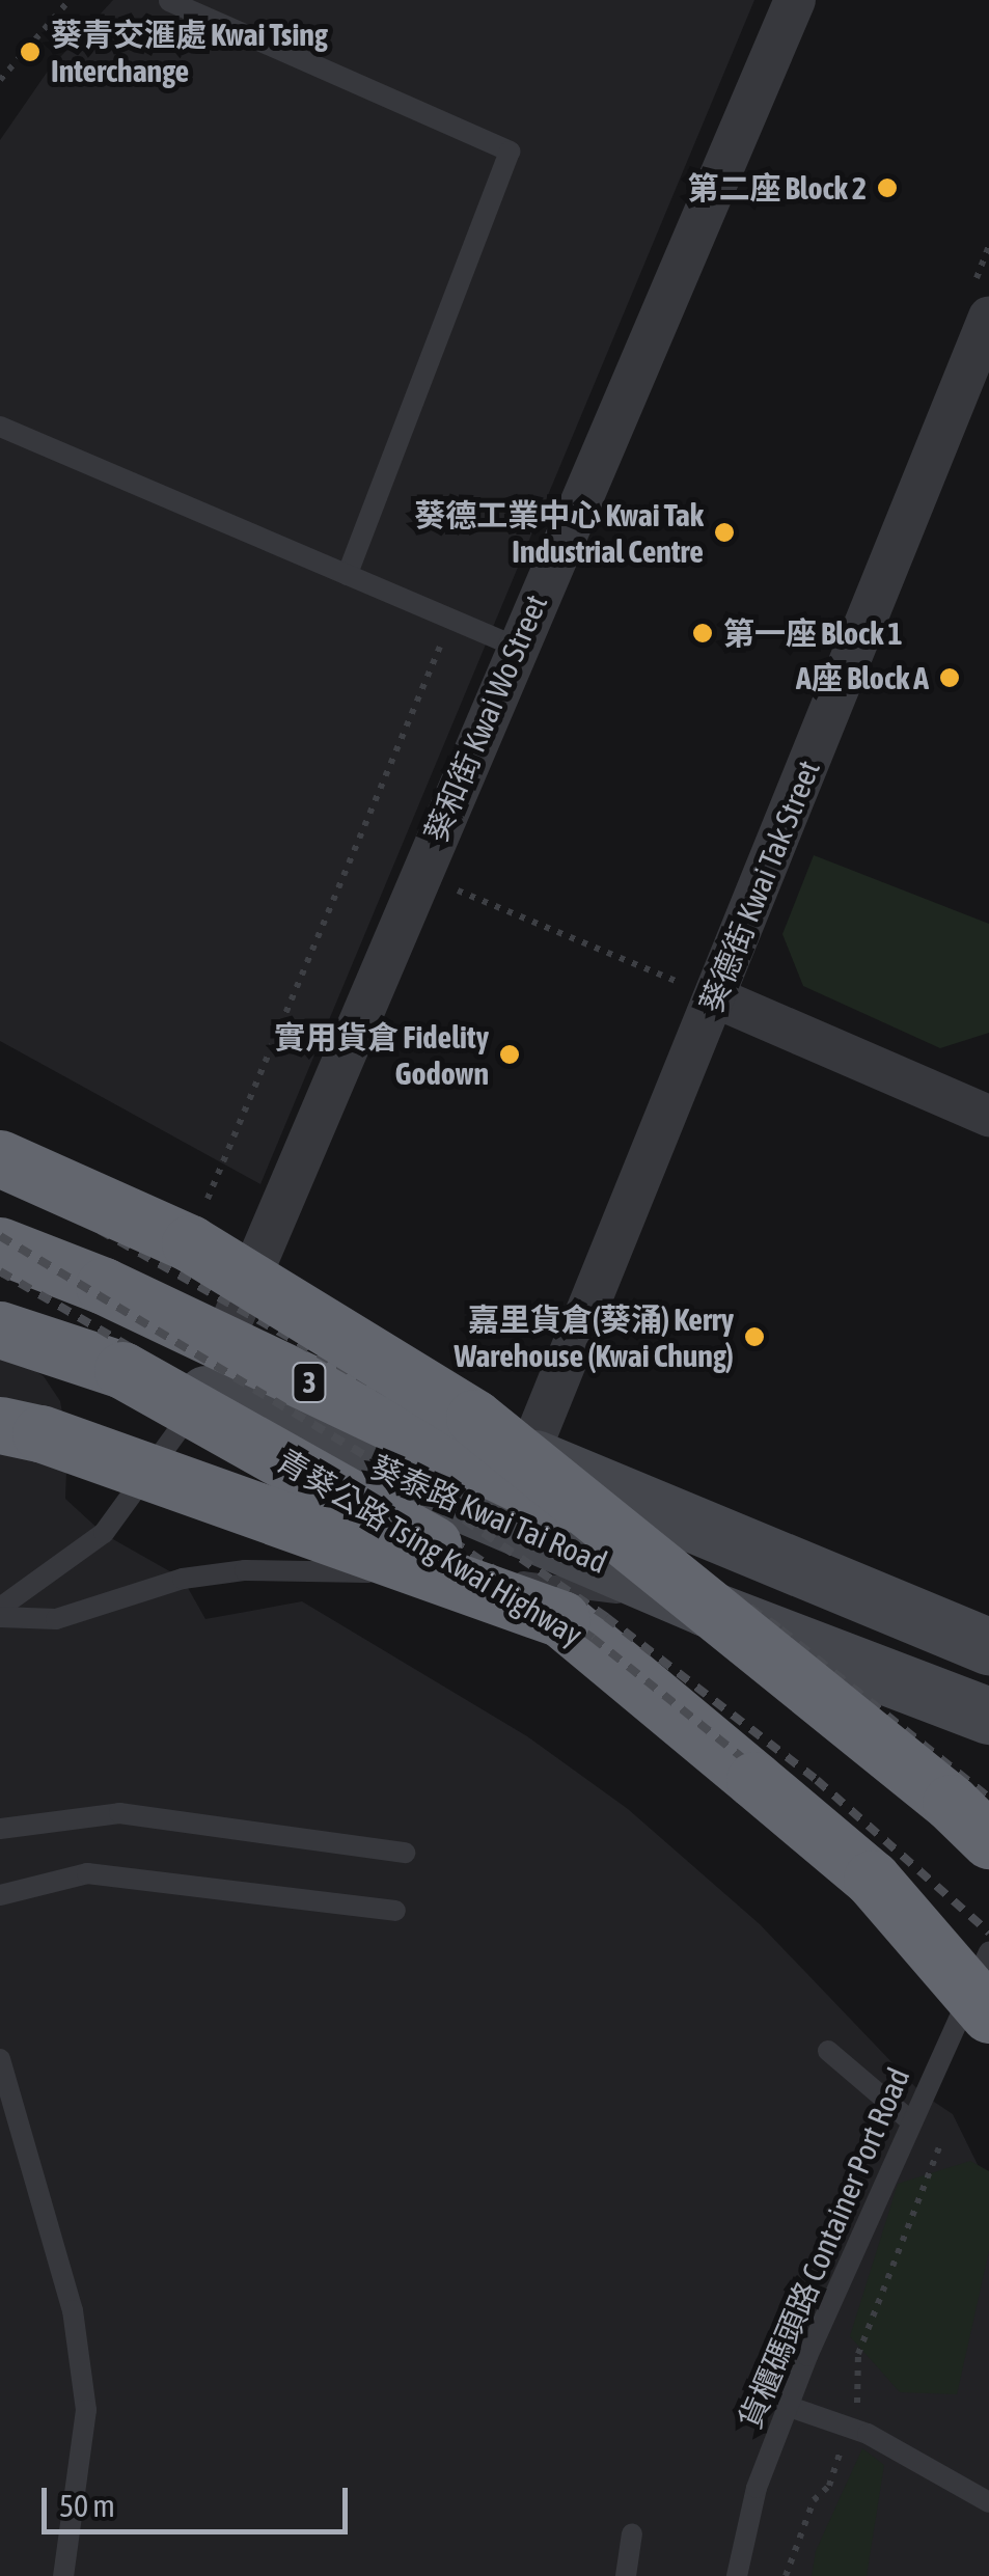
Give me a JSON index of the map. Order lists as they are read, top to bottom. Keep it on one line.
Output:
{"streets":{"highway":["3","青葵公路 Tsing Kwai Highway"],"main road":["葵泰路 Kwai Tai Road"],"street":["葵和街 Kwai Wo Street","葵德街 Kwai Tak Street"],"lane":["貨櫃碼頭路 Container Port Road"]},"places":["葵青交滙處 Kwai Tsing Interchange","第二座 Block 2","葵德工業中心 Kwai Tak Industrial Centre","第一座 Block 1","A座 Block A","實用貨倉 Fidelity Godown","嘉里貨倉(葵涌) Kerry Warehouse (Kwai Chung)"],"scale_bar":"50 m"}
